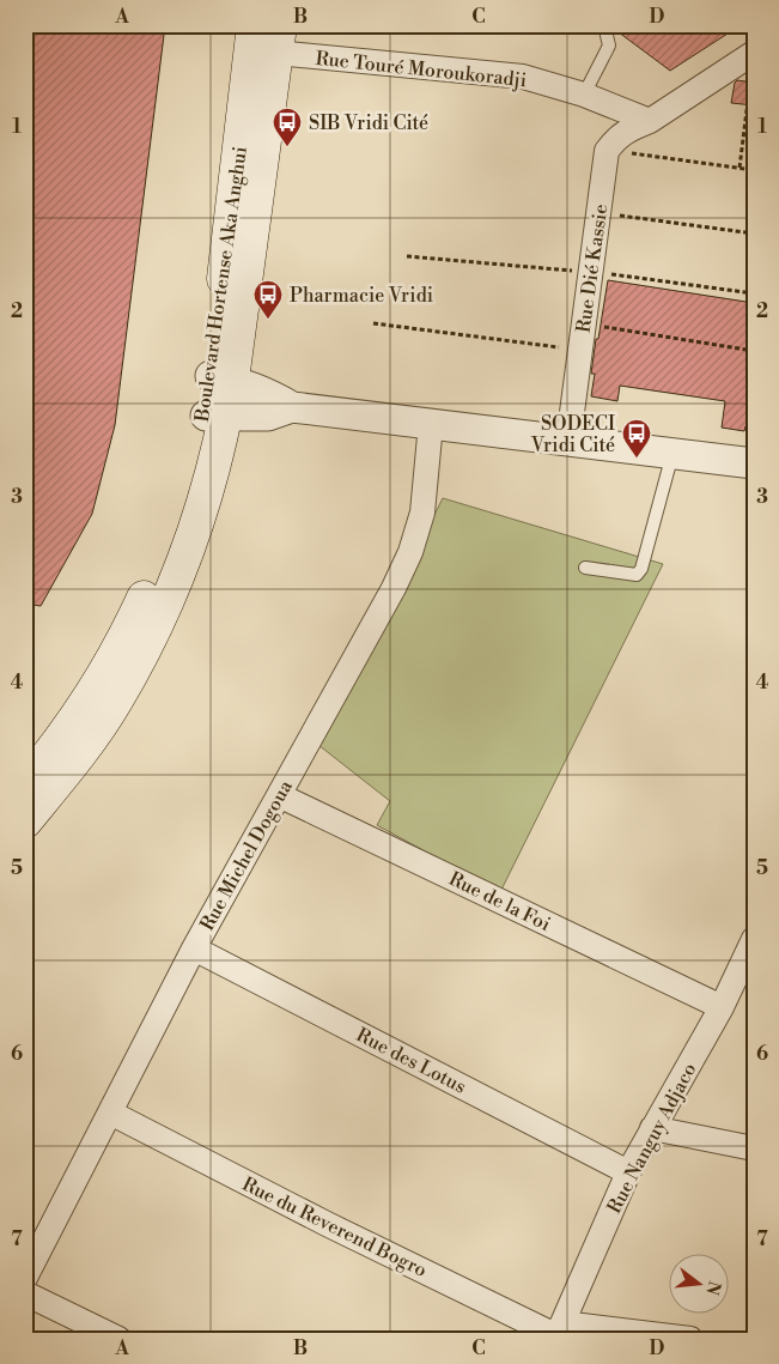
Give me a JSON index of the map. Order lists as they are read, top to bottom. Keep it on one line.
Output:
{"streets":{"main road":["Boulevard Hortense Aka Anghui"],"street":["Rue Touré Moroukoradji","Rue Dié Kassie","Rue Michel Dogoua","Rue de la Foi","Rue des Lotus","Rue Nanguy Adjaco","Rue du Reverend Bogro"]},"crossings":[["Rue Touré Moroukoradji","Boulevard Hortense Aka Anghui"],["Rue Michel Dogoua","Rue de la Foi"],["Rue Michel Dogoua","Rue des Lotus"],["Rue Michel Dogoua","Rue du Reverend Bogro"],["Rue de la Foi","Rue Nanguy Adjaco"],["Rue des Lotus","Rue Nanguy Adjaco"],["Rue Nanguy Adjaco","Rue du Reverend Bogro"]],"places":{"bus stop":["SIB Vridi Cité","Pharmacie Vridi","SODECI Vridi Cité"]},"north":"right","grid":{"columns":["A","B","C","D"],"rows":["1","2","3","4","5","6","7"]}}
